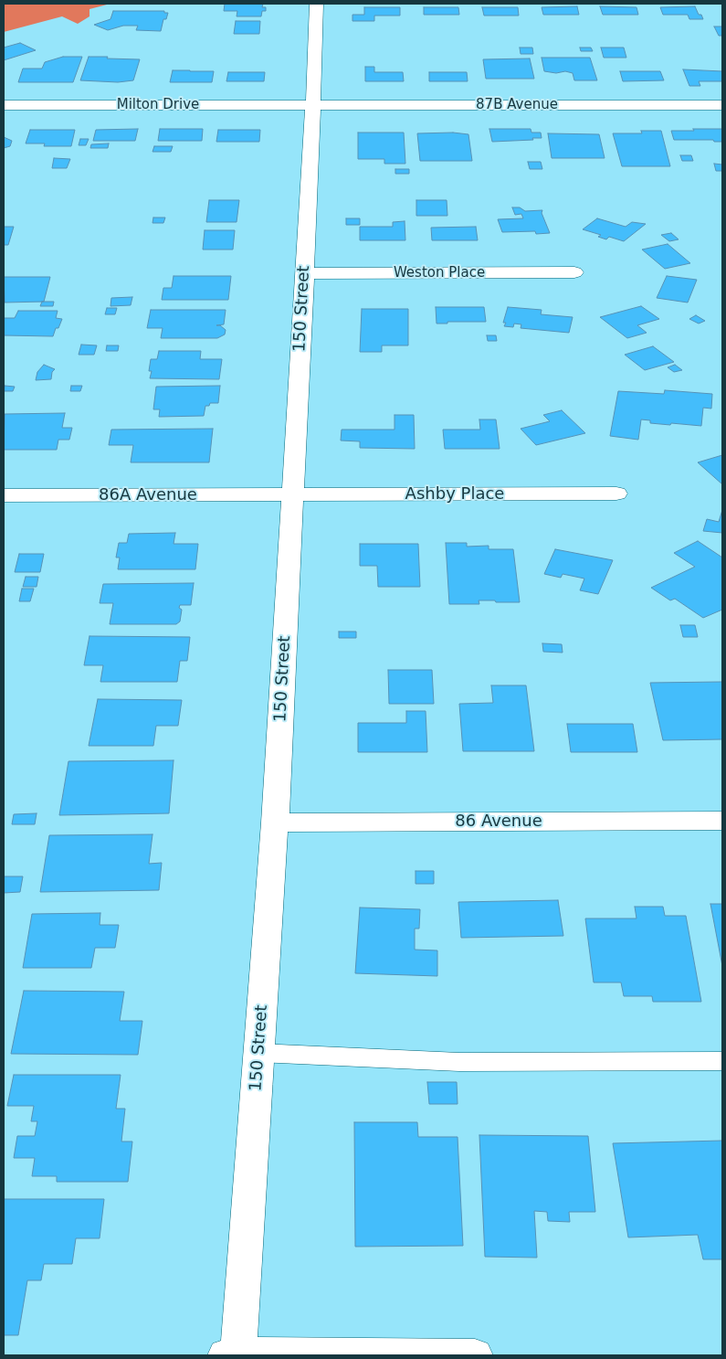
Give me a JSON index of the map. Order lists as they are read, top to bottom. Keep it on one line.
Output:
{"streets":{"street":["Milton Drive","87B Avenue","Weston Place","150 Street","Ashby Place","86A Avenue","86 Avenue"]},"crossings":[["Milton Drive","87B Avenue"],["Milton Drive","150 Street"],["87B Avenue","150 Street"],["Weston Place","150 Street"],["150 Street","Ashby Place"],["150 Street","86A Avenue"],["150 Street","86 Avenue"],["Ashby Place","86A Avenue"]]}
